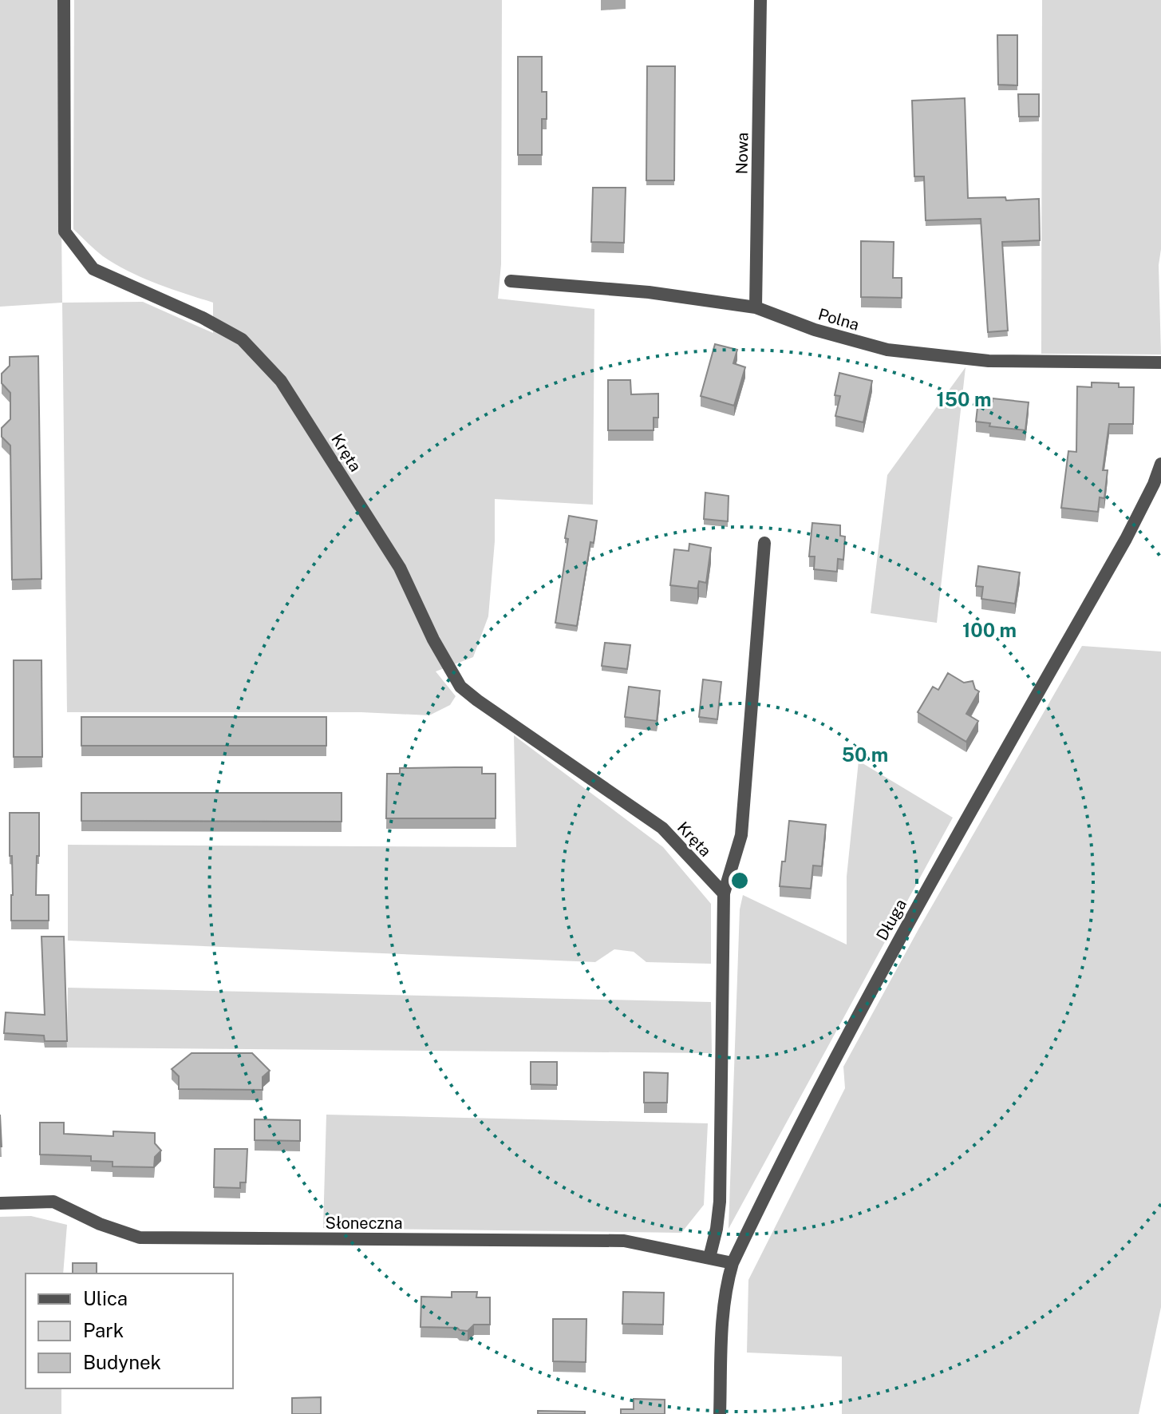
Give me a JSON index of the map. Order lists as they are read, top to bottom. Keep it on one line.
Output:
{"streets":{"street":["Nowa","Polna","Kręta","Długa","Słoneczna"]},"crossings":[["Nowa","Polna"],["Kręta","Słoneczna"],["Długa","Słoneczna"]],"legend":["Ulica","Park","Budynek"],"rings":["150 m","100 m","50 m"]}
